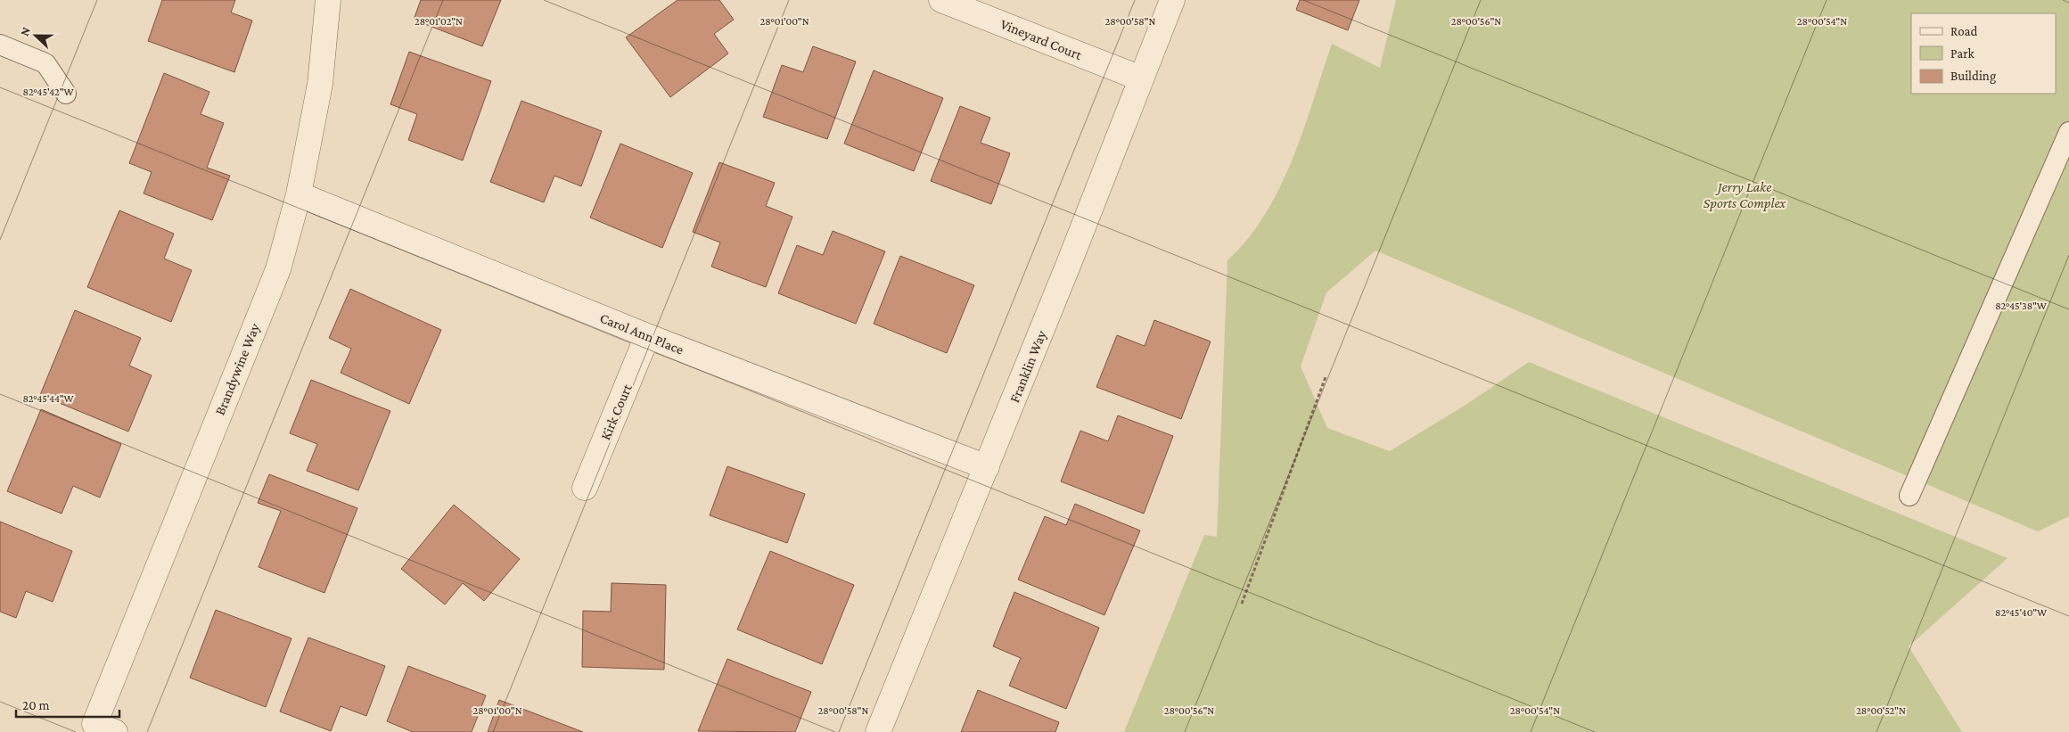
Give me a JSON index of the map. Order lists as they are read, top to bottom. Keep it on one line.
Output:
{"streets":{"street":["Vineyard Court","Carol Ann Place","Franklin Way","Brandywine Way","Kirk Court"]},"crossings":[["Vineyard Court","Franklin Way"],["Carol Ann Place","Franklin Way"],["Carol Ann Place","Brandywine Way"],["Carol Ann Place","Kirk Court"]],"parks":["Jerry Lake Sports Complex"],"legend":["Road","Park","Building"],"scale_bar":"20 m","north":"left","coordinates":["28°01'02\"N","28°01'00\"N","28°00'58\"N","28°00'56\"N","28°00'54\"N","82°45'42\"W","82°45'38\"W","82°45'44\"W","82°45'40\"W","28°00'52\"N"]}
